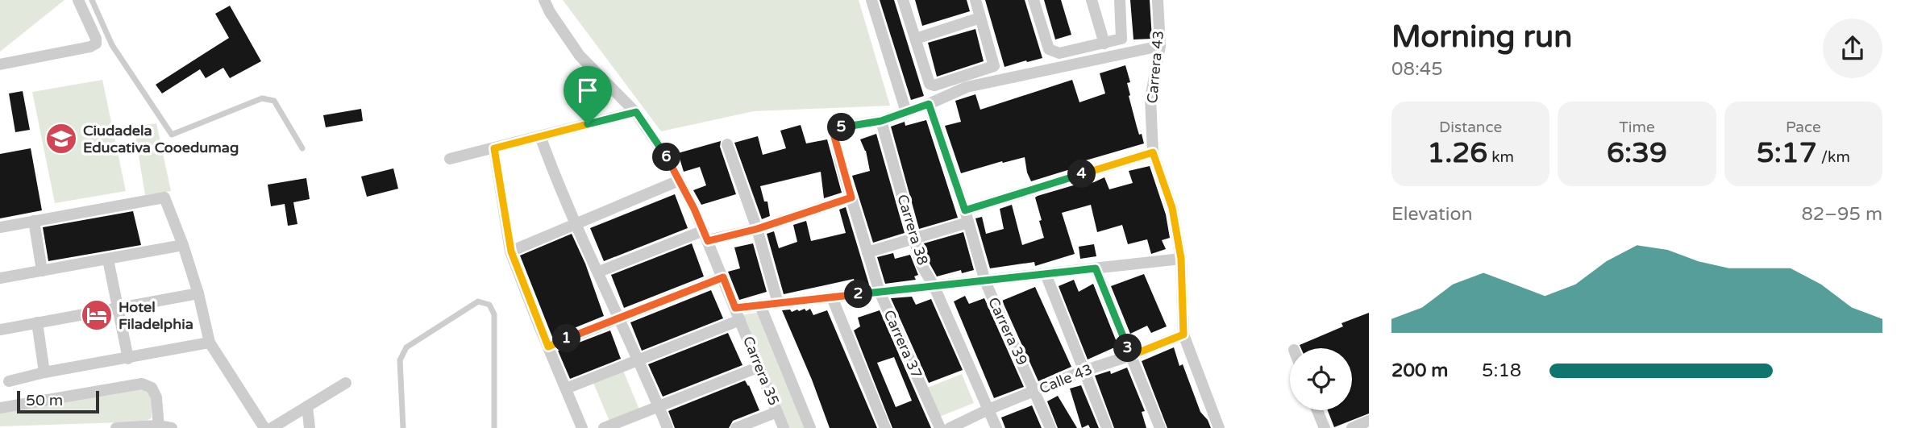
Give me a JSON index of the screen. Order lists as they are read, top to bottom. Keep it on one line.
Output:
{"streets":{"street":["Carrera 43","Carrera 38","Carrera 39","Carrera 37","Carrera 35","Calle 43"]},"crossings":[["Carrera 43","Calle 43"],["Carrera 38","Carrera 37"],["Carrera 38","Calle 43"],["Carrera 39","Calle 43"]],"places":{"school or university":["Ciudadela Educativa Cooedumag"],"hotel":["Hotel Filadelphia"]},"scale_bar":"50 m","page":{"heading":["Morning run","08:45"],"stats":[["Distance","1.26 km"],["Time","6:39"],["Pace","5:17 /km"]],"pins":["5","6","4","2","1","3"],"chart":["Elevation","82–95 m"],"list":[{"name":"200 m","note":"5:18"}],"scale":"50 m"}}
